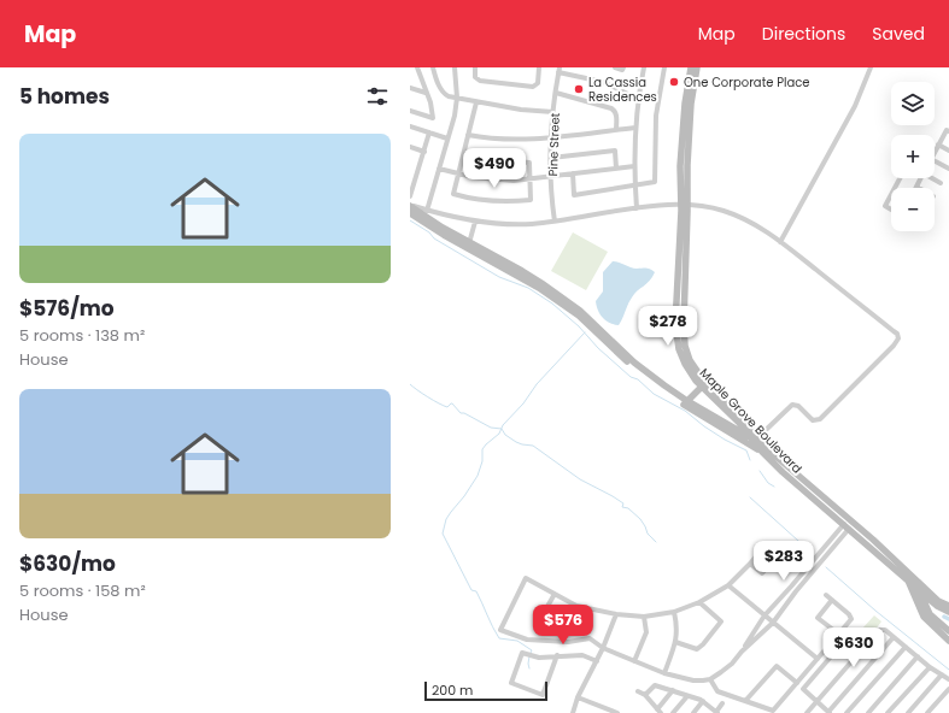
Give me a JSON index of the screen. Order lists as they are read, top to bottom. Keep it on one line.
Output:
{"streets":{"main road":["Maple Grove Boulevard"],"street":["Pine Street"]},"places":["One Corporate Place","La Cassia Residences"],"scale_bar":"200 m","page":{"header":"Map","nav":["Map","Directions","Saved"],"heading":"5 homes","map_buttons":["+","−"],"list":[{"name":"$576/mo","note":"5 rooms · 138 m² · House"},{"name":"$630/mo","note":"5 rooms · 158 m² · House"}],"price":["$490","$278","$283","$576","$630"],"scale":"200 m"}}
